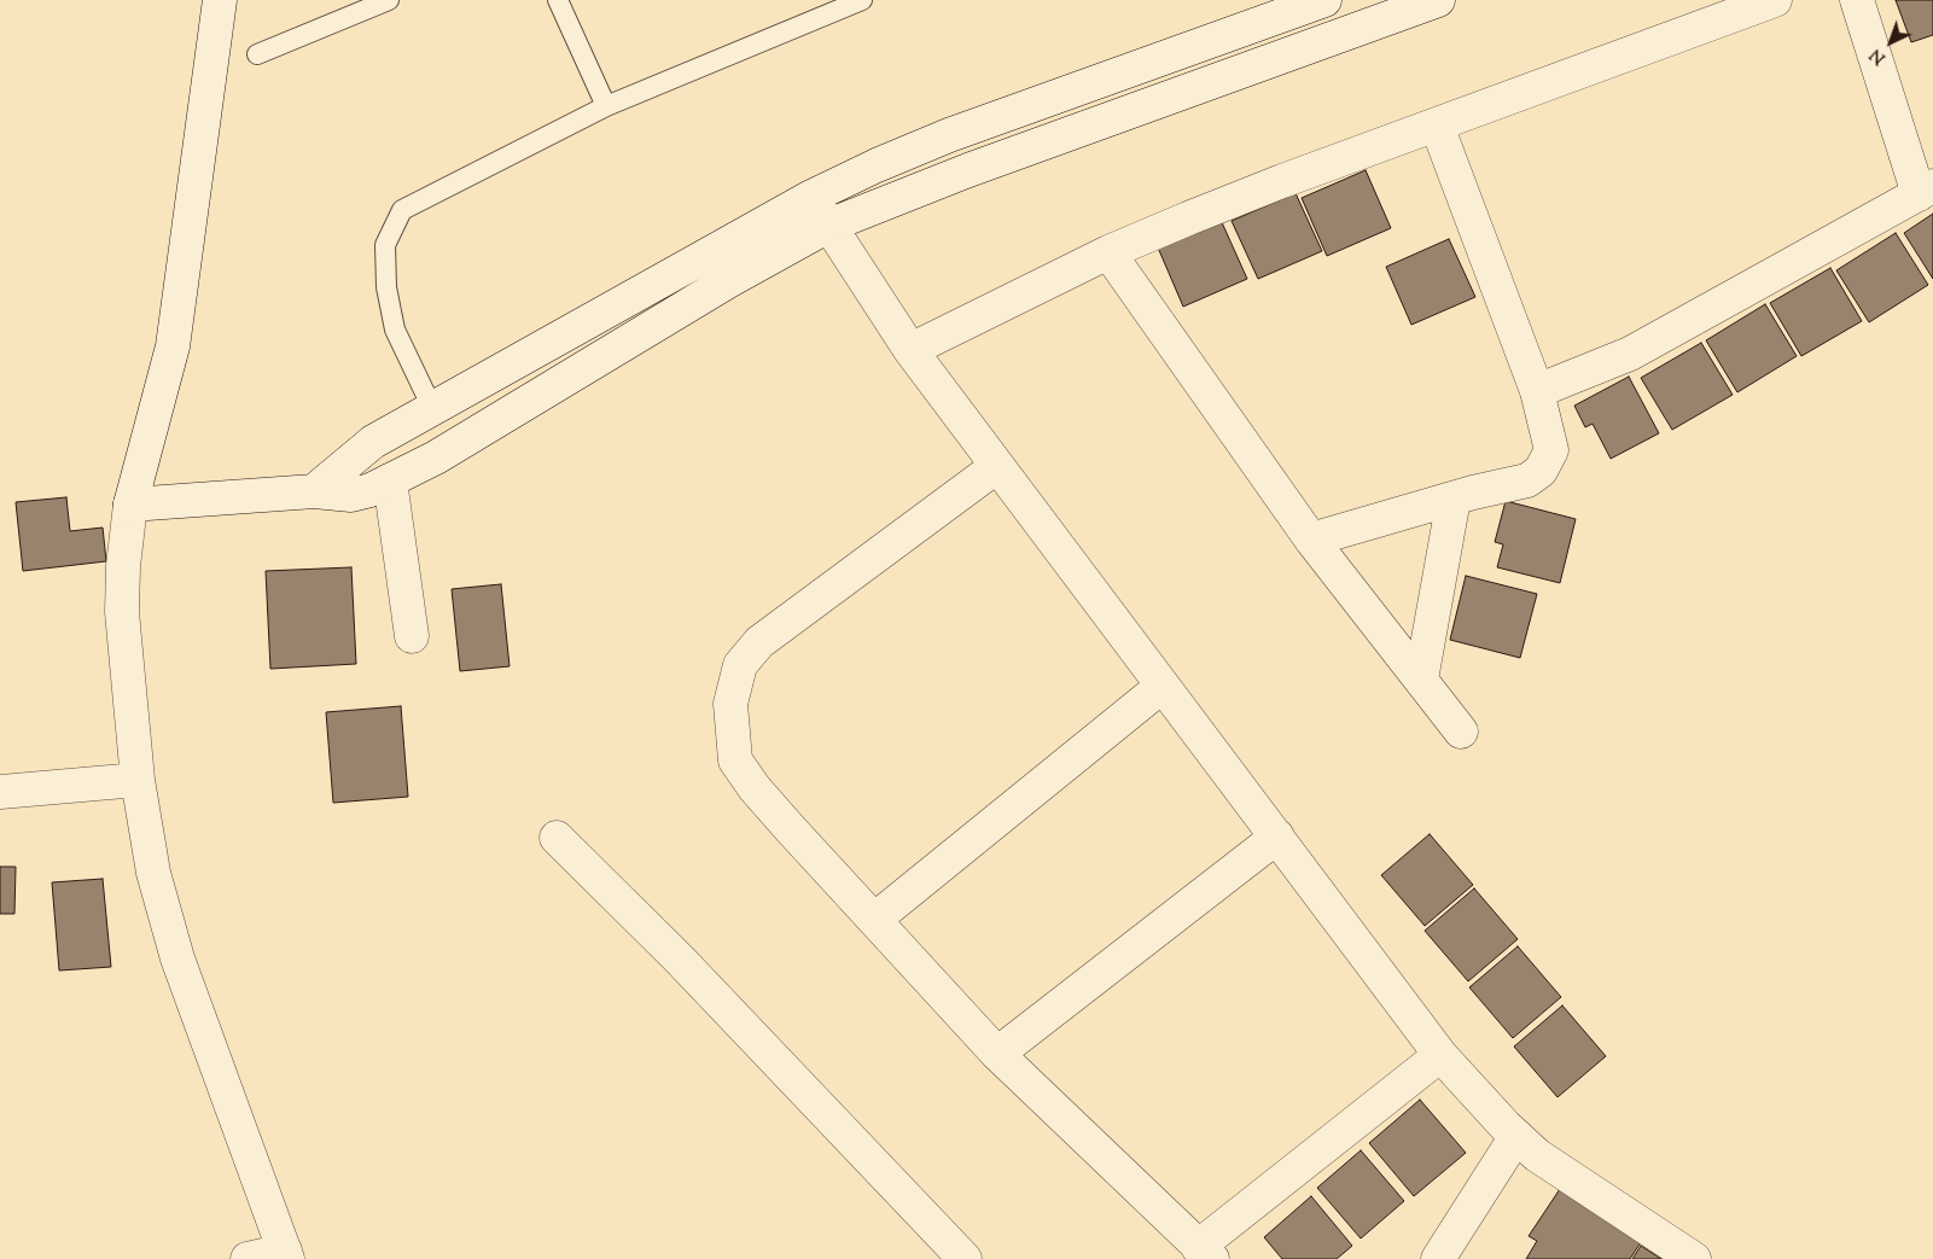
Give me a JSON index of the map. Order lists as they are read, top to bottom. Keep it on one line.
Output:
{"north":"bottom left"}
